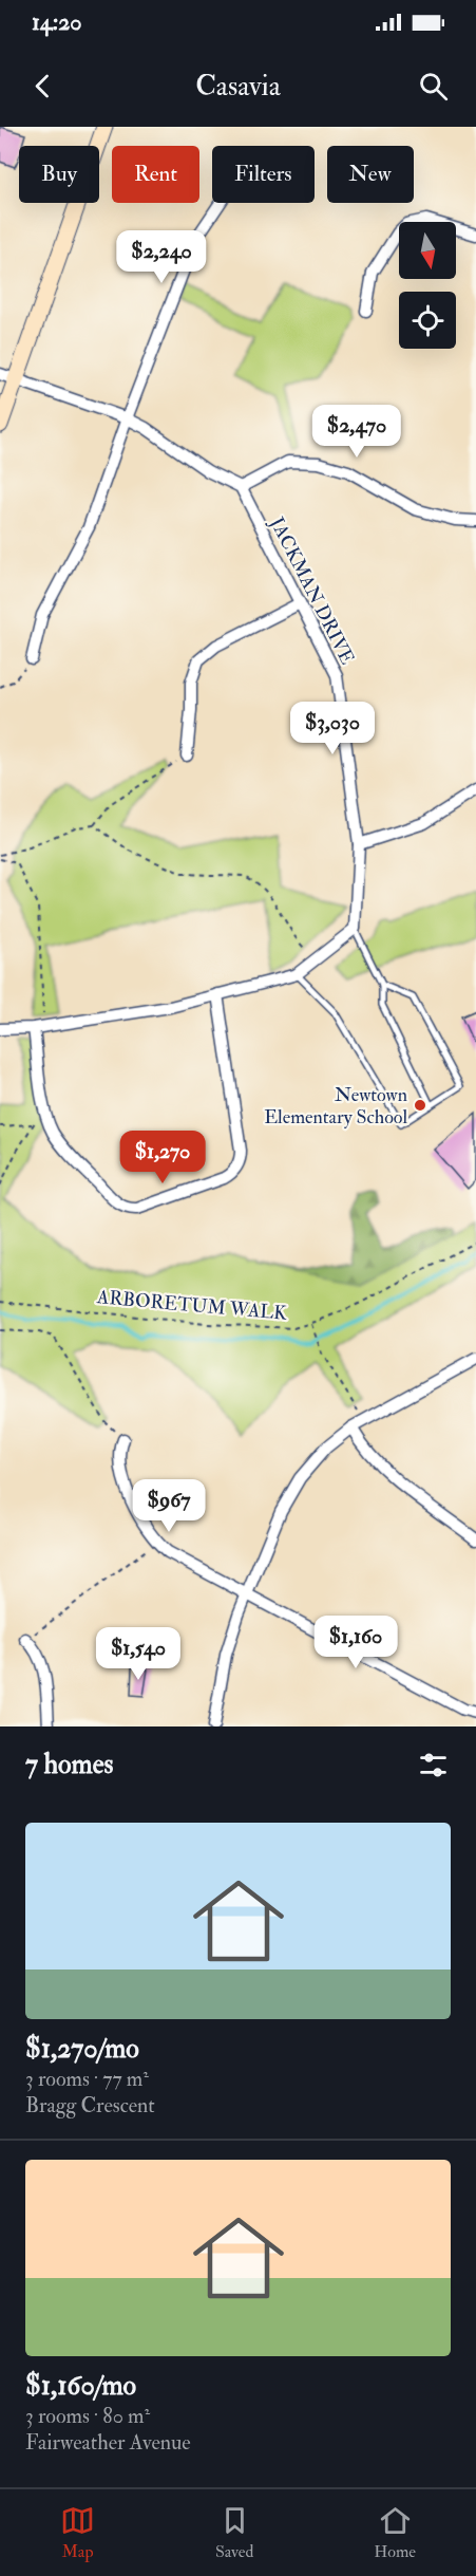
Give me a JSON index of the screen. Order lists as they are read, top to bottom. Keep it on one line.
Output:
{"streets":{"street":["JACKMAN DRIVE"],"path":["ARBORETUM WALK"]},"places":["Newtown Elementary School"],"north":"bottom","page":{"status":"14:20","header":"Casavia","chip":["Buy","Rent","Filters","New"],"price":["$2,240","$2,470","$3,030","$1,270","$967","$1,160","$1,540"],"heading":"7 homes","list":[{"name":"$1,270/mo","note":"3 rooms · 77 m² · Bragg Crescent"},{"name":"$1,160/mo","note":"3 rooms · 80 m² · Fairweather Avenue"}],"tabs":["Map","Saved","Home"]}}
